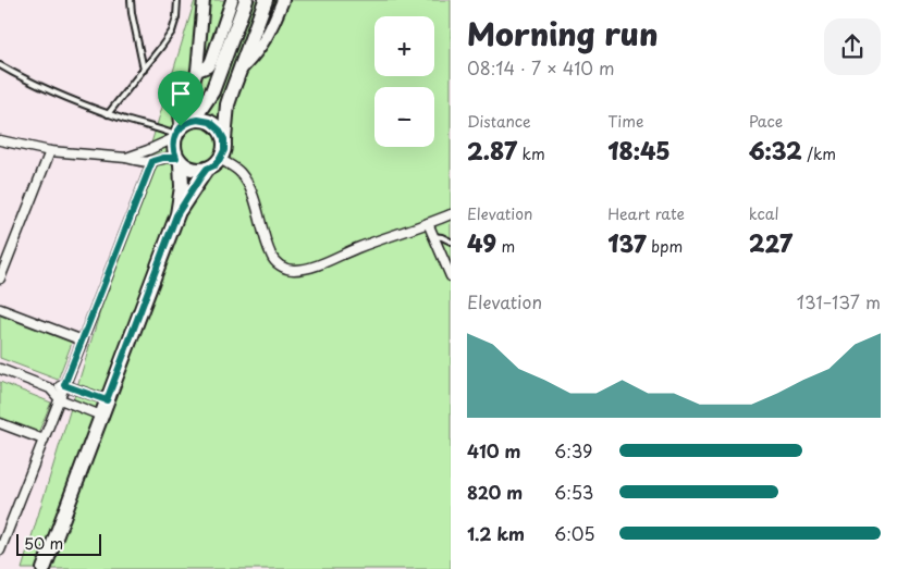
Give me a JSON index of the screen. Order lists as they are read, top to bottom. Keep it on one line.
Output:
{"scale_bar":"50 m","page":{"heading":["Morning run","08:14 · 7 × 410 m"],"map_buttons":["+","−"],"stats":[["Distance","2.87 km"],["Time","18:45"],["Pace","6:32 /km"],["Elevation","49 m"],["Heart rate","137 bpm"],["kcal","227"]],"chart":["Elevation","131–137 m"],"list":[{"name":"410 m","note":"6:39"},{"name":"820 m","note":"6:53"},{"name":"1.2 km","note":"6:05"}],"scale":"50 m"}}
